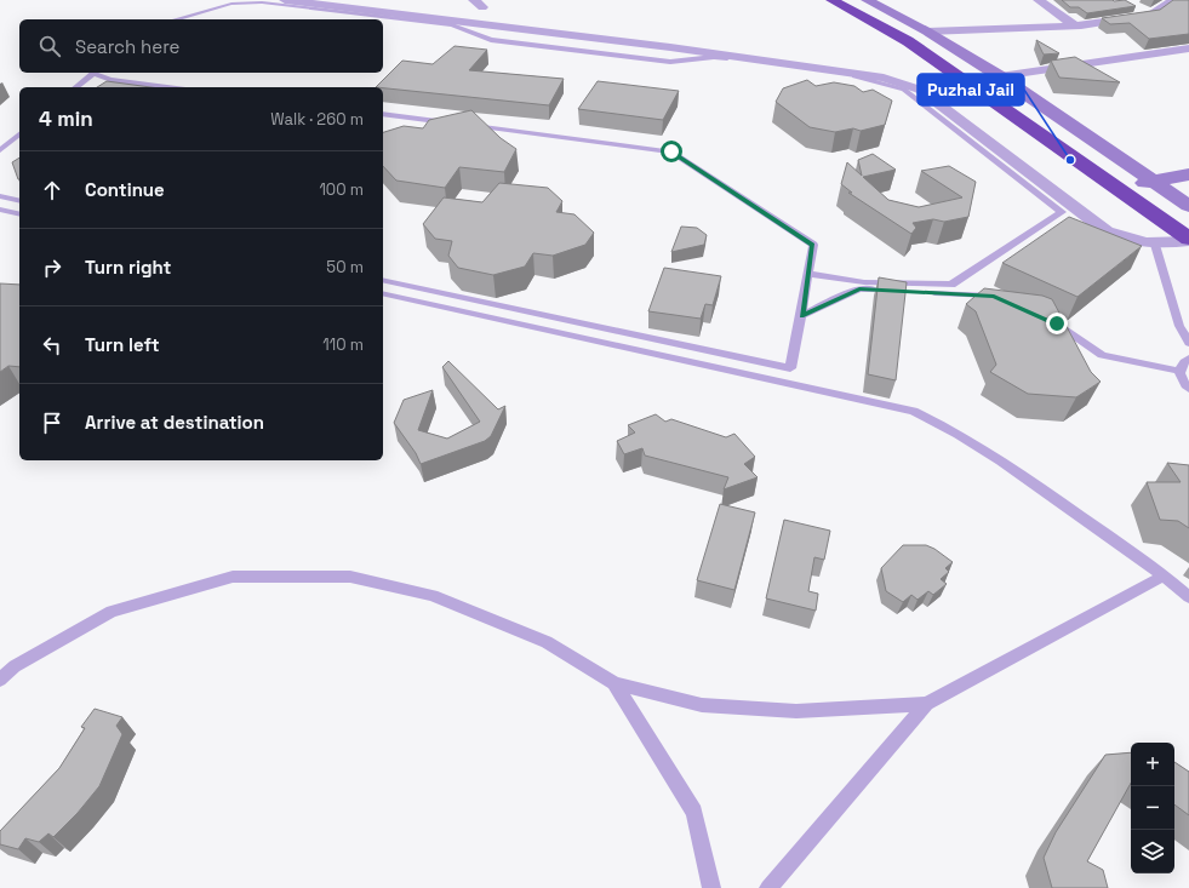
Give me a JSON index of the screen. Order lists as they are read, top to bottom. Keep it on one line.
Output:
{"places":["Puzhal Jail"],"page":{"search":"Search here","heading":["4 min","Walk · 260 m"],"list":[["Continue","100 m"],["Turn right","50 m"],["Turn left","110 m"],"Arrive at destination"],"map_buttons":["+","−"]}}
